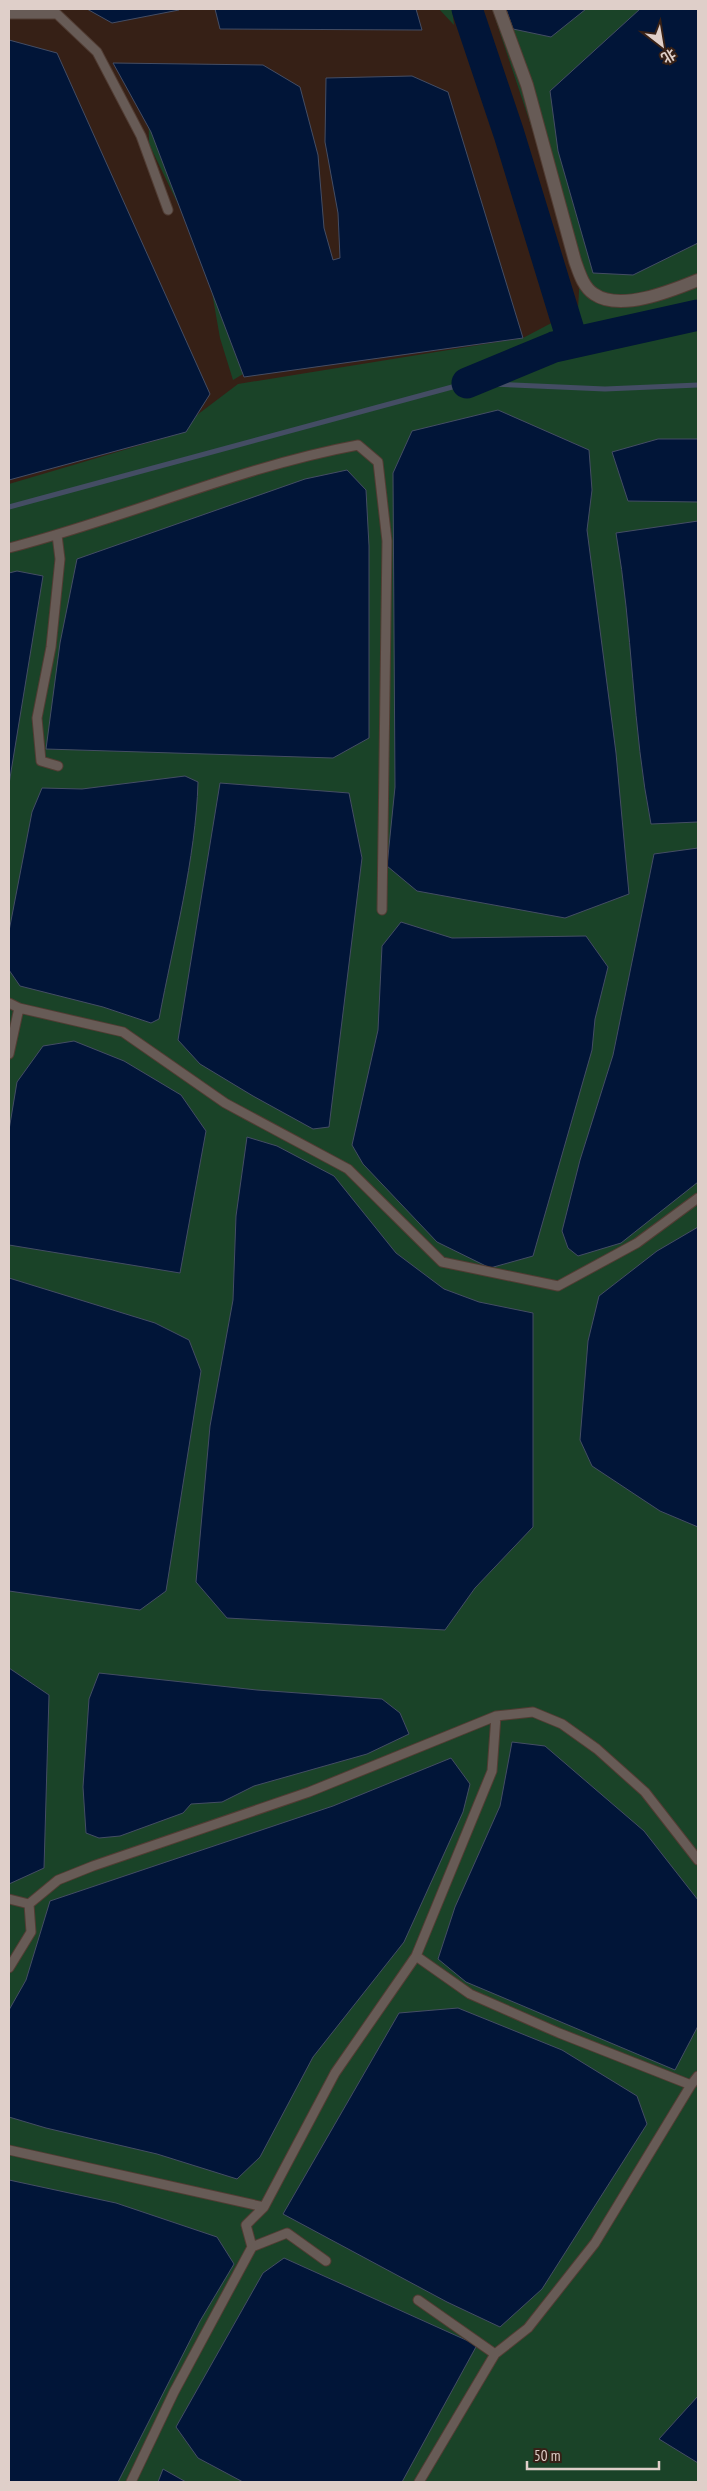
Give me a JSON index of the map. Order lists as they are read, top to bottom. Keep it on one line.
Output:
{"scale_bar":"50 m","north":"bottom right"}
